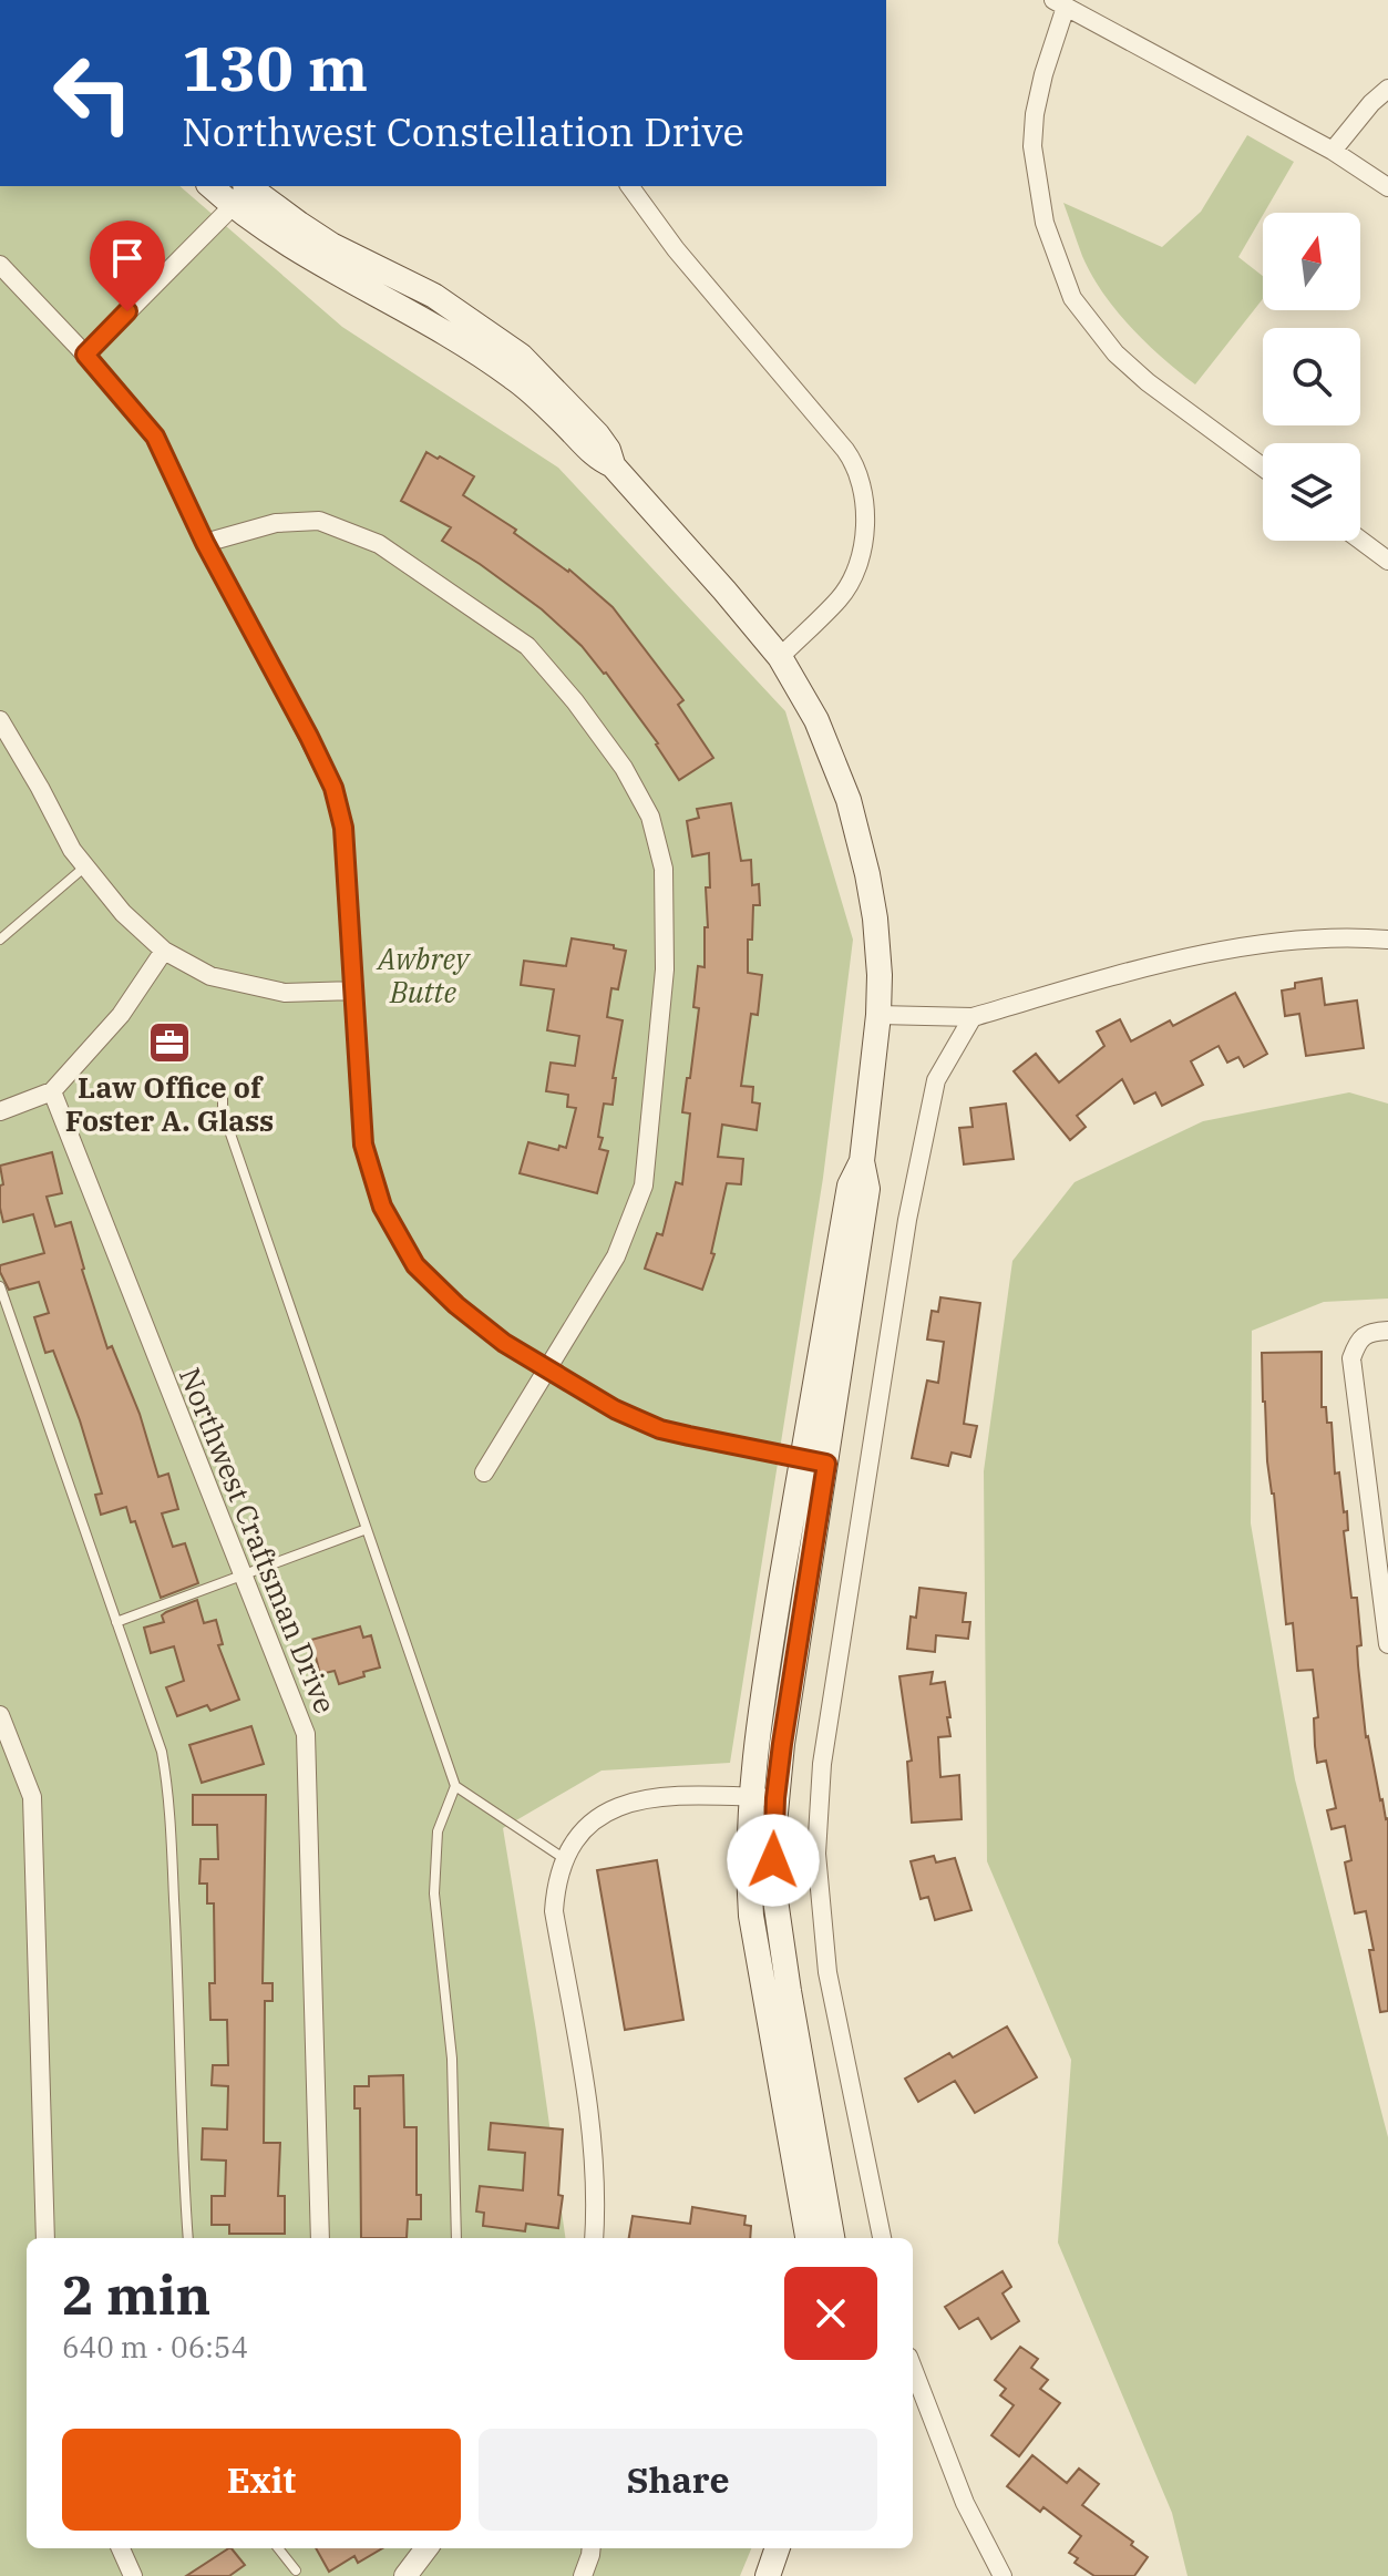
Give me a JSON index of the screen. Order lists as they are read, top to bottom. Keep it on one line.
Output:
{"streets":{"street":["Northwest Craftsman Drive"]},"parks":["Awbrey Butte"],"places":{"office":["Law Office of Foster A. Glass"]},"north":"top","page":{"turn":["130 m","Northwest Constellation Drive"],"heading":["2 min","640 m · 06:54"],"buttons":["Exit","Share"]}}
